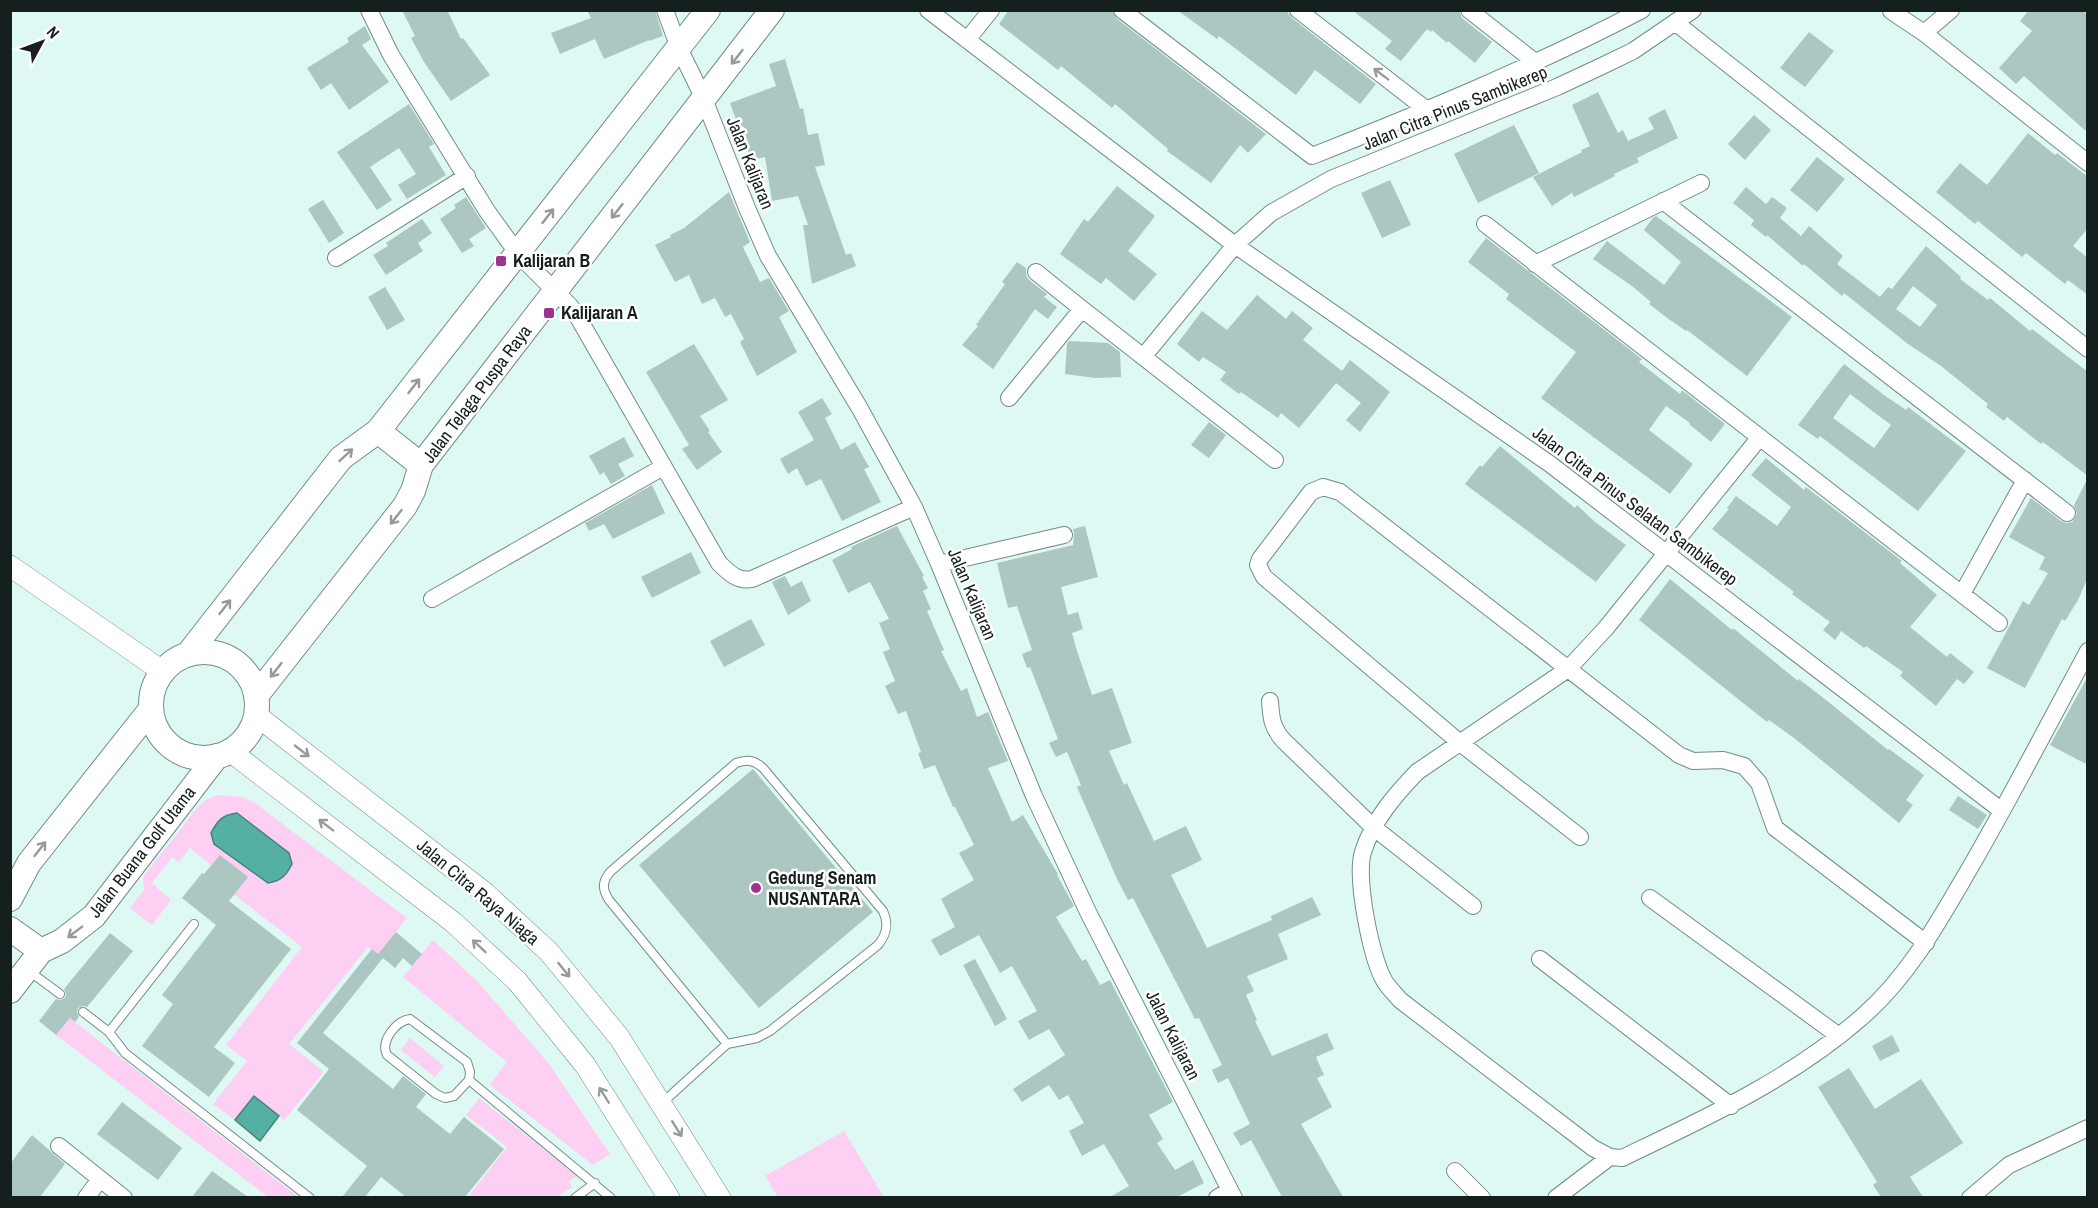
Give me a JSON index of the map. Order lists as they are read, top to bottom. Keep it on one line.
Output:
{"streets":{"main road":["Jalan Telaga Puspa Raya","Jalan Buana Golf Utama"],"street":["Jalan Citra Pinus Sambikerep","Jalan Kalijaran","Jalan Citra Pinus Selatan Sambikerep","Jalan Citra Raya Niaga"]},"crossings":[["Jalan Citra Pinus Sambikerep","Jalan Citra Pinus Selatan Sambikerep"],["Jalan Kalijaran","Jalan Telaga Puspa Raya"],["Jalan Telaga Puspa Raya","Jalan Buana Golf Utama"],["Jalan Telaga Puspa Raya","Jalan Citra Raya Niaga"],["Jalan Buana Golf Utama","Jalan Citra Raya Niaga"]],"places":{"transit":["Kalijaran B","Kalijaran A"],"other":["Gedung Senam NUSANTARA"]},"north":"top right"}
